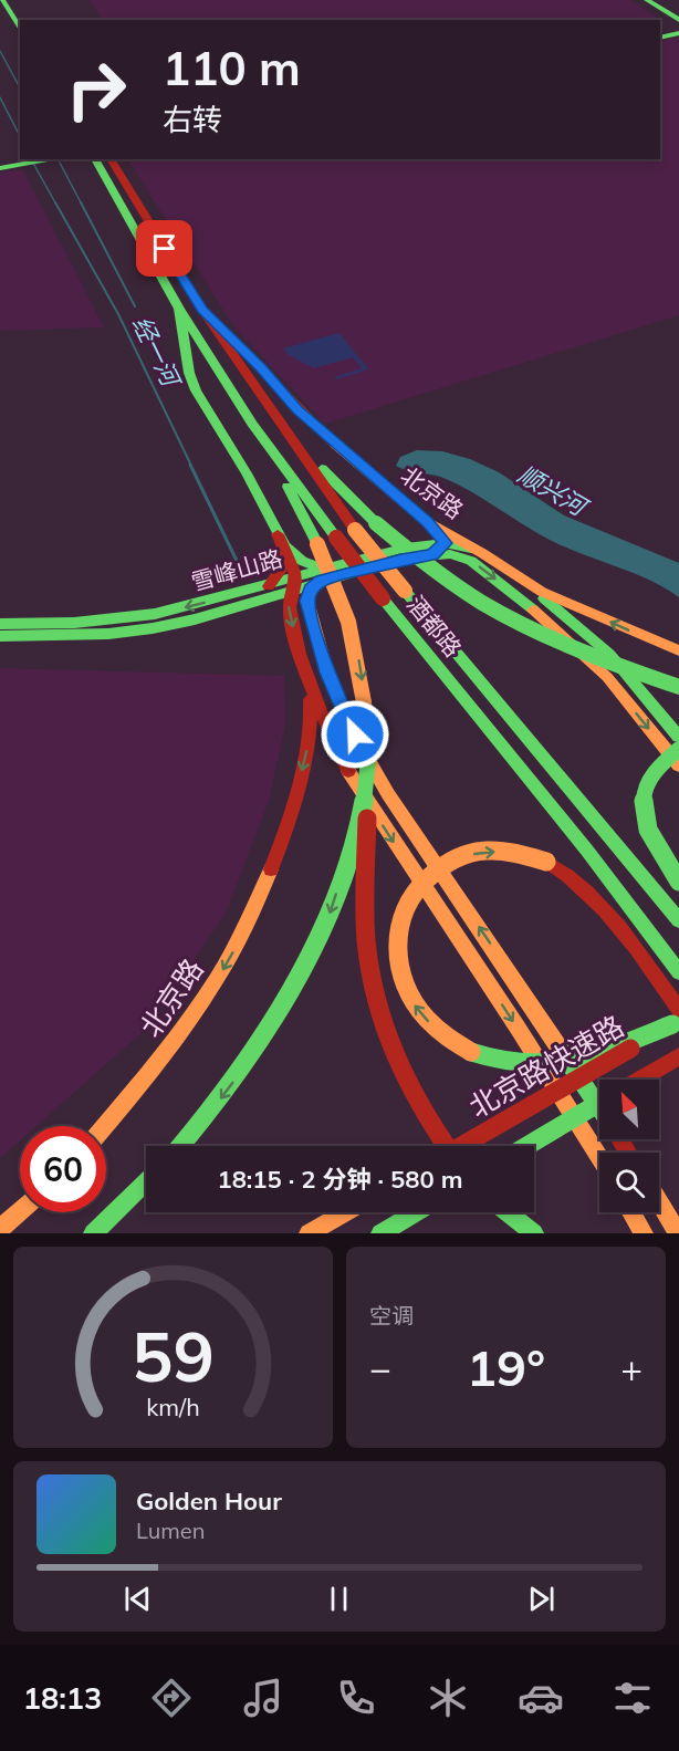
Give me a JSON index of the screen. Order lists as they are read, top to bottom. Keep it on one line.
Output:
{"streets":{"main road":["北京路","雪峰山路","酒都路","北京路快速路"]},"crossings":[["北京路","雪峰山路"],["北京路","酒都路"]],"water":["经一河","顺兴河"],"north":"top left","page":{"turn":["110 m","右转"],"limit":"60","trip":"18:15 · 2 分钟 · 580 m","tile":"空调","heat":["−","19°","+"],"song":["Golden Hour","Lumen"],"tabs":"18:13","gauge":["59","km/h"]}}
